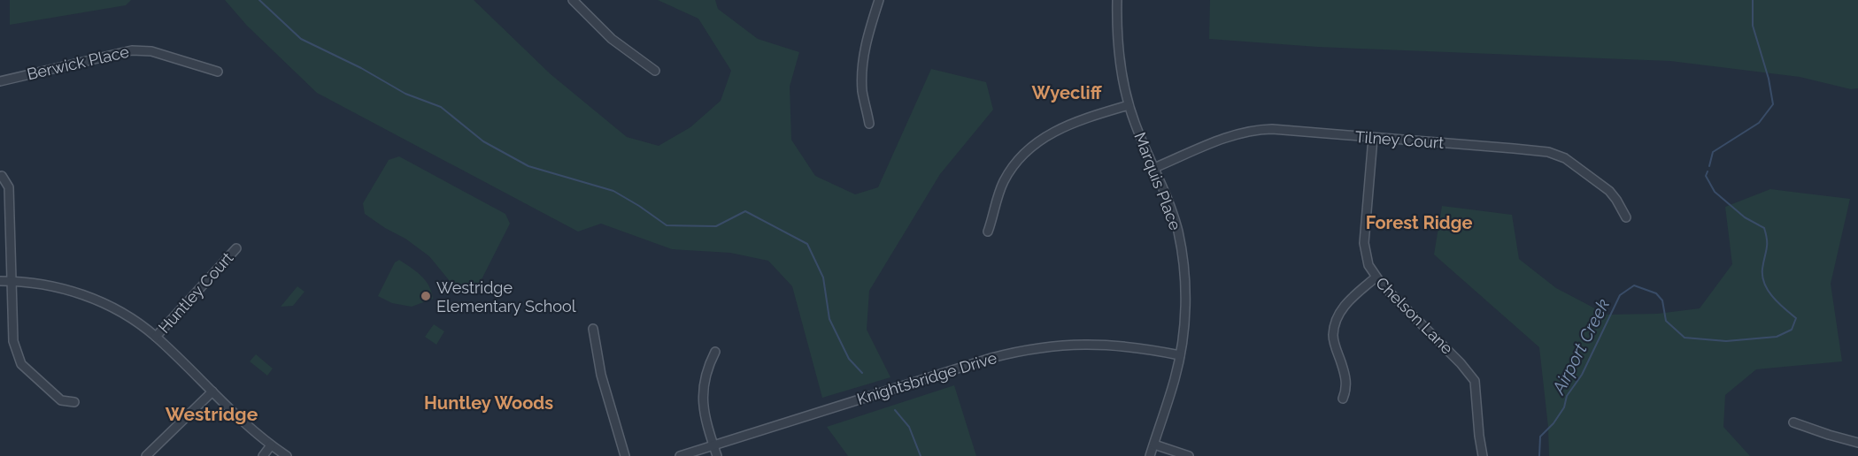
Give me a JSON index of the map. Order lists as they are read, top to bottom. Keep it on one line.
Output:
{"streets":{"street":["Berwick Place","Tilney Court","Marquis Place","Huntley Court","Chelson Lane","Knightsbridge Drive"]},"crossings":[["Tilney Court","Marquis Place"],["Tilney Court","Chelson Lane"],["Marquis Place","Knightsbridge Drive"]],"districts":["Wyecliff","Forest Ridge","Huntley Woods","Westridge"],"water":["Airport Creek"],"places":["Westridge Elementary School"]}
